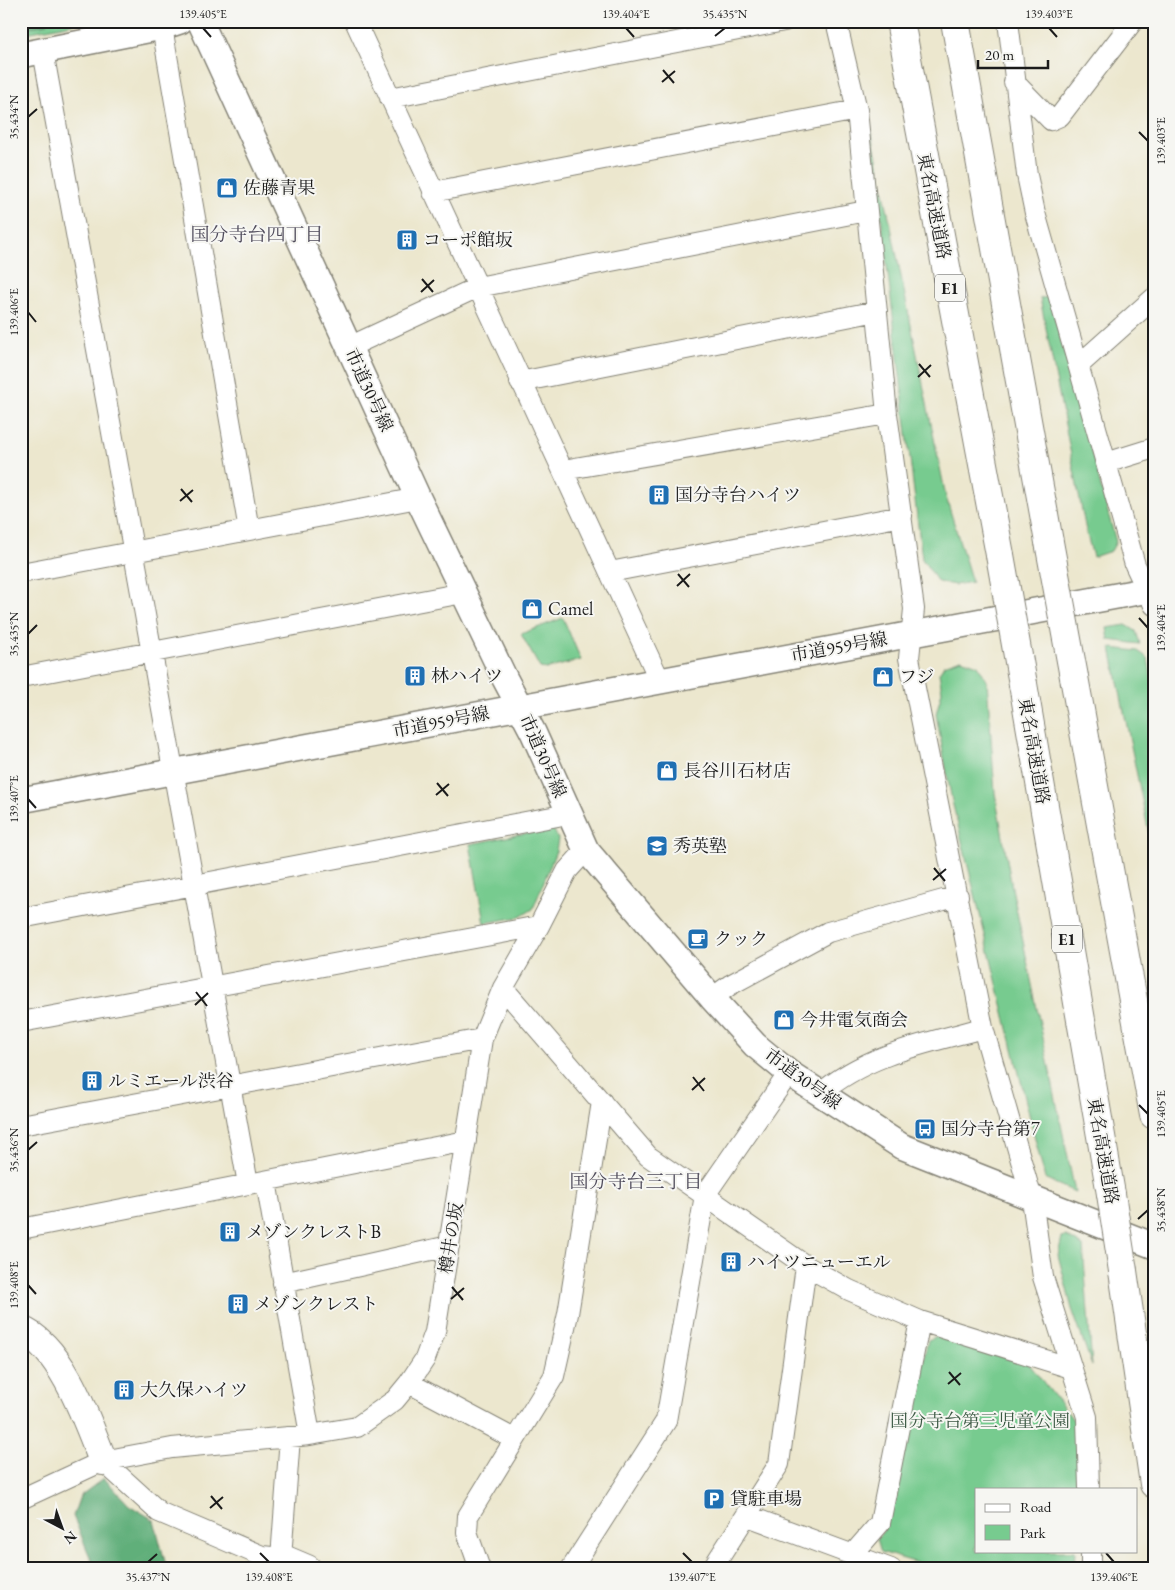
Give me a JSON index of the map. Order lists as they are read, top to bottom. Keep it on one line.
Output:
{"streets":{"main road":["東名高速道路","E1"],"street":["市道30号線","市道959号線","樽井の坂"]},"crossings":[["市道30号線","市道959号線"],["市道30号線","樽井の坂"]],"districts":["国分寺台四丁目","国分寺台三丁目"],"parks":["国分寺台第三児童公園"],"places":{"shop":["佐藤青果","Camel","フジ","長谷川石材店","今井電気商会"],"building":["コーポ館坂","国分寺台ハイツ","林ハイツ","ルミエール渋谷","メゾンクレストB","ハイツニューエル","メゾンクレスト","大久保ハイツ"],"school or university":["秀英塾"],"cafe":["クック"],"bus stop":["国分寺台第7"],"parking":["貸駐車場"]},"legend":["Road","Park"],"scale_bar":"20 m","north":"bottom right","coordinates":["139.405°E","139.404°E","35.435°N","139.403°E","35.434°N","139.406°E","139.407°E","35.436°N","35.438°N","139.408°E","35.437°N"]}
